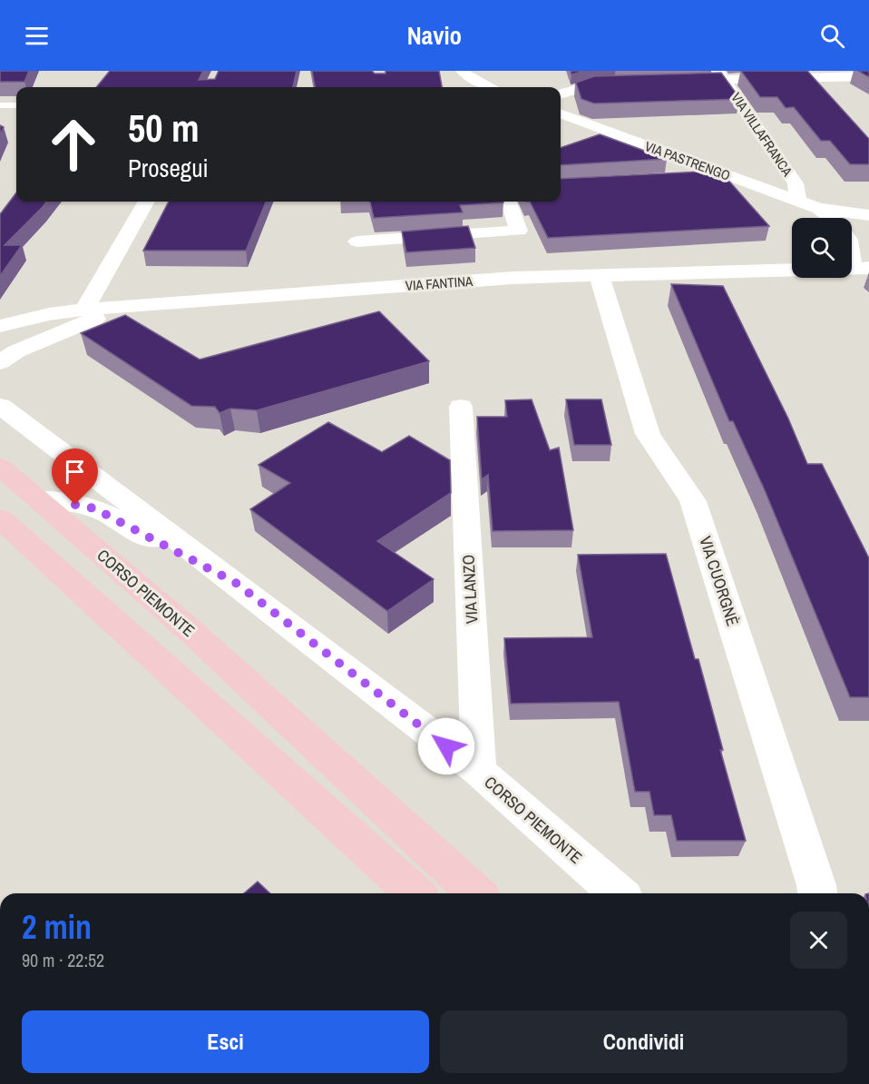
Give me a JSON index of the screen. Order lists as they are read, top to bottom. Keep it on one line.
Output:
{"streets":{"main road":["CORSO PIEMONTE"],"street":["VIA VILLAFRANCA","VIA PASTRENGO","VIA FANTINA","VIA CUORGNÈ","VIA LANZO"]},"crossings":[["VIA VILLAFRANCA","VIA PASTRENGO"],["VIA PASTRENGO","VIA FANTINA"],["VIA FANTINA","VIA CUORGNÈ"],["VIA LANZO","CORSO PIEMONTE"]],"page":{"header":"Navio","turn":["50 m","Prosegui"],"heading":["2 min","90 m · 22:52"],"buttons":["Esci","Condividi"]}}
